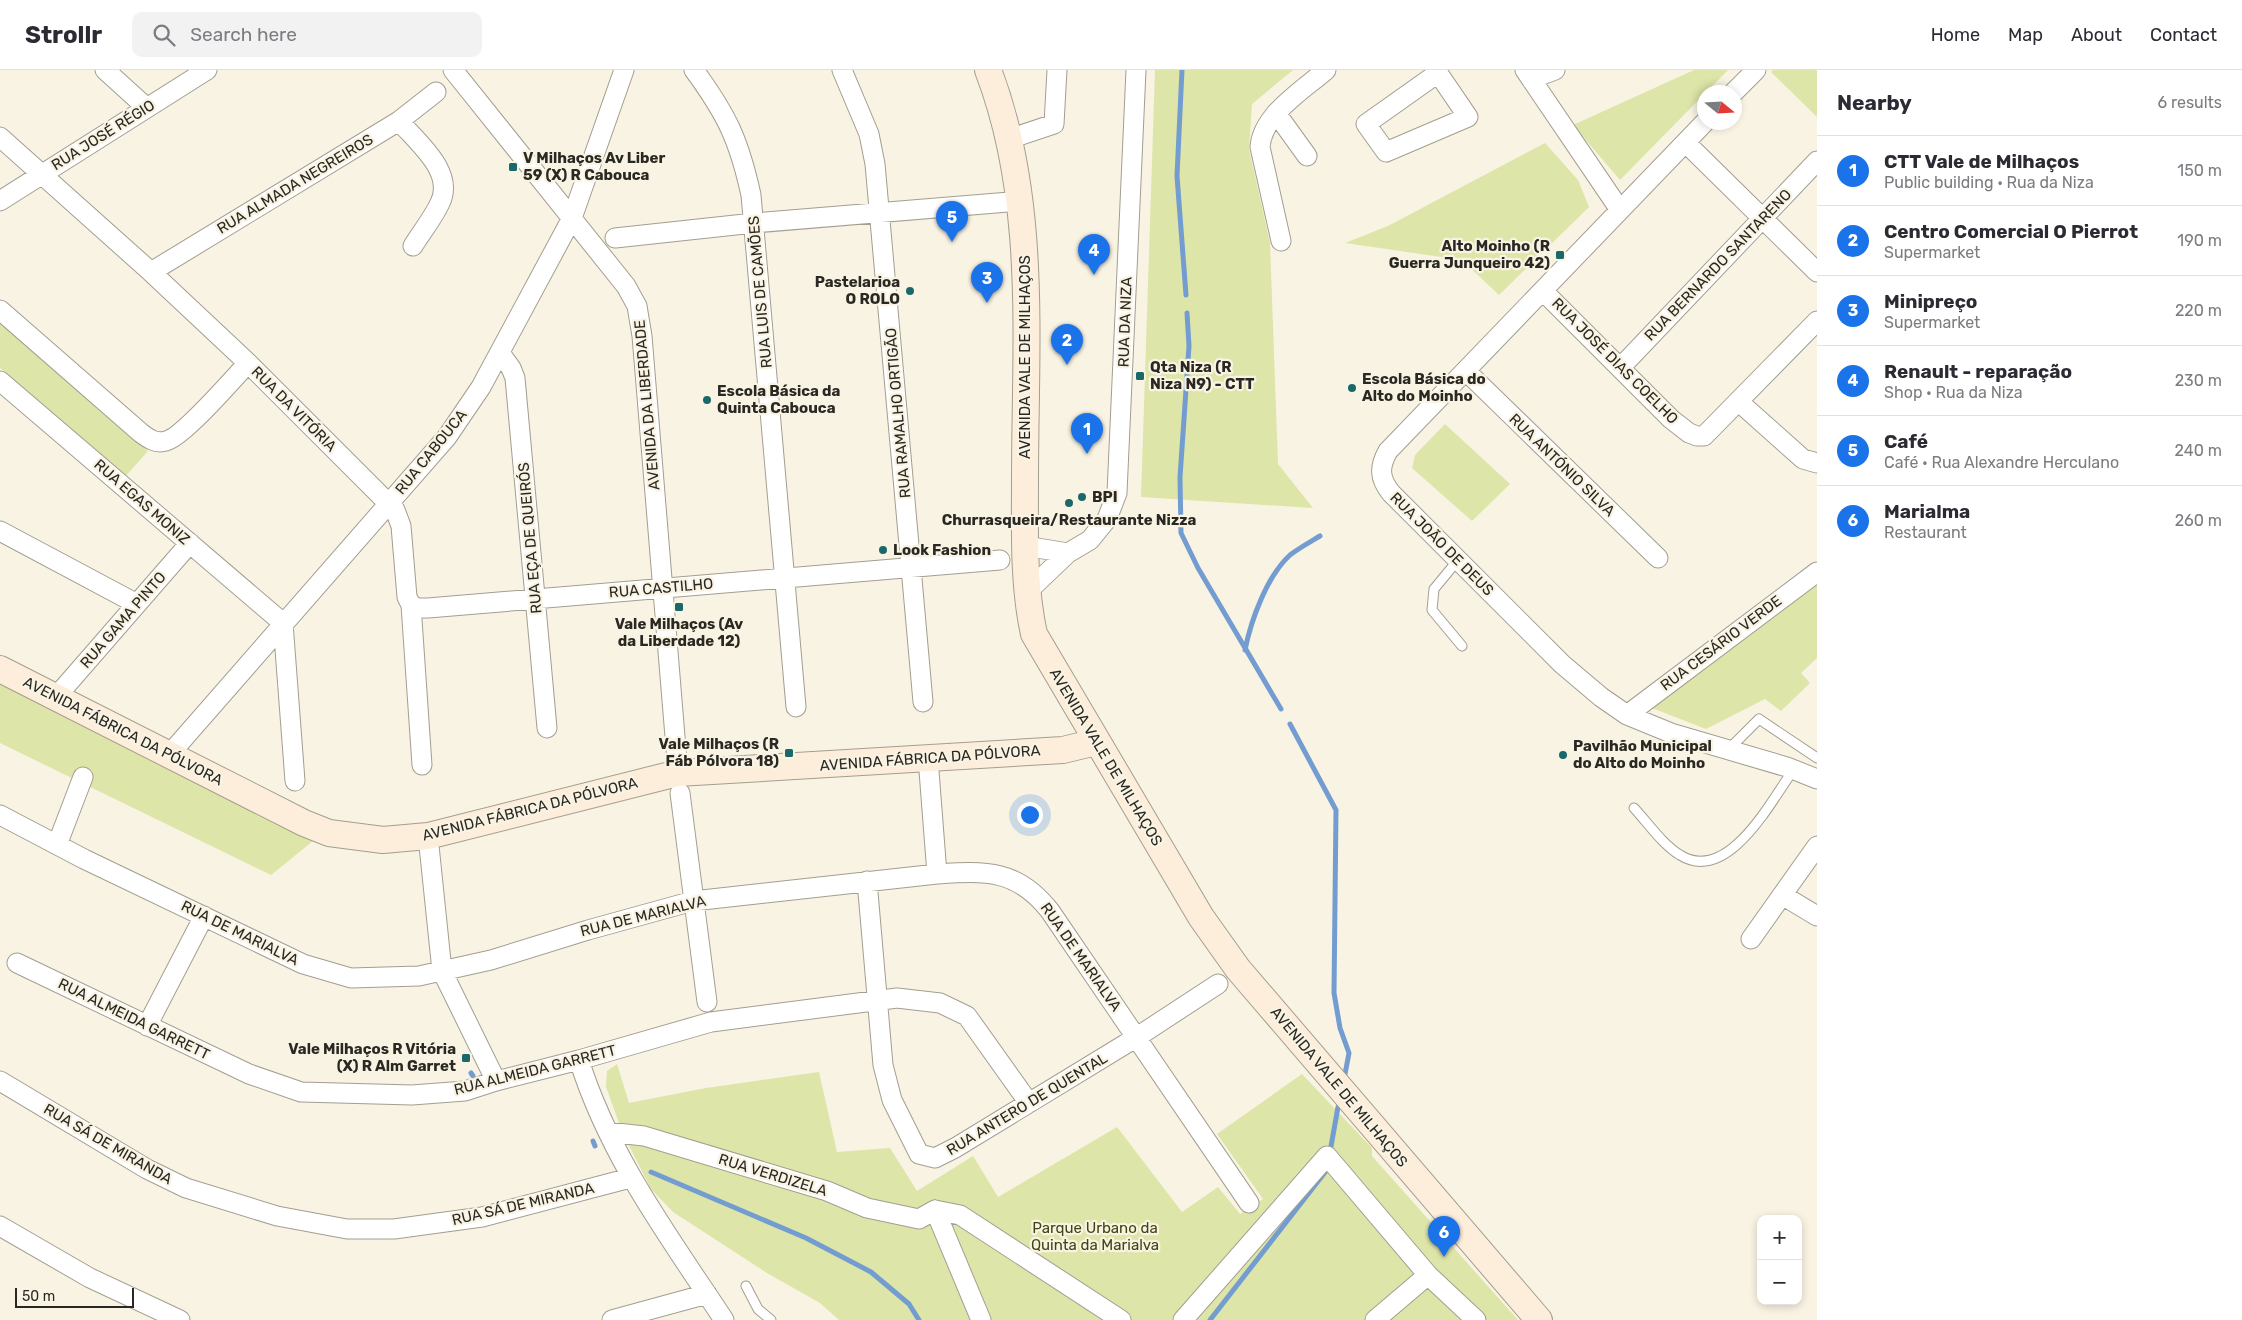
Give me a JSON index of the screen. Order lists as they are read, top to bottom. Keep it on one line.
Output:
{"streets":{"street":["RUA JOSÉ RÉGIO","RUA ALMADA NEGREIROS","RUA BERNARDO SANTARENO","RUA LUIS DE CAMÕES","RUA DA NIZA","AVENIDA VALE DE MILHAÇOS","RUA JOSÉ DIAS COELHO","AVENIDA DA LIBERDADE","RUA DA VITÓRIA","RUA RAMALHO ORTIGÃO","RUA CABOUCA","RUA ANTÓNIO SILVA","RUA EGAS MONIZ","RUA EÇA DE QUEIRÓS","RUA JOÃO DE DEUS","RUA CASTILHO","RUA GAMA PINTO","RUA CESÁRIO VERDE","AVENIDA FÁBRICA DA PÓLVORA","RUA DE MARIALVA","RUA ALMEIDA GARRETT","RUA ANTERO DE QUENTAL","RUA SÁ DE MIRANDA","RUA VERDIZELA"]},"crossings":[["RUA JOSÉ RÉGIO","RUA DA VITÓRIA"],["RUA ALMADA NEGREIROS","RUA DA VITÓRIA"],["RUA BERNARDO SANTARENO","RUA JOSÉ DIAS COELHO"],["RUA LUIS DE CAMÕES","RUA CASTILHO"],["RUA DA NIZA","AVENIDA VALE DE MILHAÇOS"],["AVENIDA VALE DE MILHAÇOS","AVENIDA FÁBRICA DA PÓLVORA"],["RUA JOSÉ DIAS COELHO","RUA JOÃO DE DEUS"],["AVENIDA DA LIBERDADE","RUA CABOUCA"],["AVENIDA DA LIBERDADE","RUA CASTILHO"],["AVENIDA DA LIBERDADE","AVENIDA FÁBRICA DA PÓLVORA"],["AVENIDA DA LIBERDADE","RUA DE MARIALVA"],["RUA DA VITÓRIA","RUA CABOUCA"],["RUA DA VITÓRIA","RUA CASTILHO"],["RUA RAMALHO ORTIGÃO","RUA CASTILHO"],["RUA CABOUCA","RUA EGAS MONIZ"],["RUA CABOUCA","RUA EÇA DE QUEIRÓS"],["RUA CABOUCA","AVENIDA FÁBRICA DA PÓLVORA"],["RUA ANTÓNIO SILVA","RUA JOÃO DE DEUS"],["RUA EGAS MONIZ","RUA GAMA PINTO"],["RUA EÇA DE QUEIRÓS","RUA CASTILHO"],["RUA JOÃO DE DEUS","RUA CESÁRIO VERDE"],["RUA GAMA PINTO","AVENIDA FÁBRICA DA PÓLVORA"],["RUA DE MARIALVA","RUA ANTERO DE QUENTAL"],["RUA ALMEIDA GARRETT","RUA ANTERO DE QUENTAL"]],"parks":["Parque Urbano da Quinta da Marialva"],"places":{"transit":["V Milhaços Av Liber 59 (X) R Cabouca","Alto Moinho (R Guerra Junqueiro 42)","Qta Niza (R Niza N9) - CTT","Vale Milhaços (Av da Liberdade 12)","Vale Milhaços (R Fáb Pólvora 18)","Vale Milhaços R Vitória (X) R Alm Garret"],"other":["Pastelarioa O ROLO","Escola Básica do Alto do Moinho","Escola Básica da Quinta Cabouca","BPI","Churrasqueira/Restaurante Nizza","Look Fashion","Pavilhão Municipal do Alto do Moinho"]},"scale_bar":"50 m","north":"right","page":{"header":"Strollr","search":"Search here","nav":["Home","Map","About","Contact"],"heading":["Nearby","6 results"],"list":[{"mark":"1","name":"CTT Vale de Milhaços","note":"Public building · Rua da Niza","value":"150 m"},{"mark":"2","name":"Centro Comercial O Pierrot","note":"Supermarket","value":"190 m"},{"mark":"3","name":"Minipreço","note":"Supermarket","value":"220 m"},{"mark":"4","name":"Renault - reparação","note":"Shop · Rua da Niza","value":"230 m"},{"mark":"5","name":"Café","note":"Café · Rua Alexandre Herculano","value":"240 m"},{"mark":"6","name":"Marialma","note":"Restaurant","value":"260 m"}],"pins":["5","4","3","2","1","6"],"map_buttons":["+","−"],"scale":"50 m"}}
